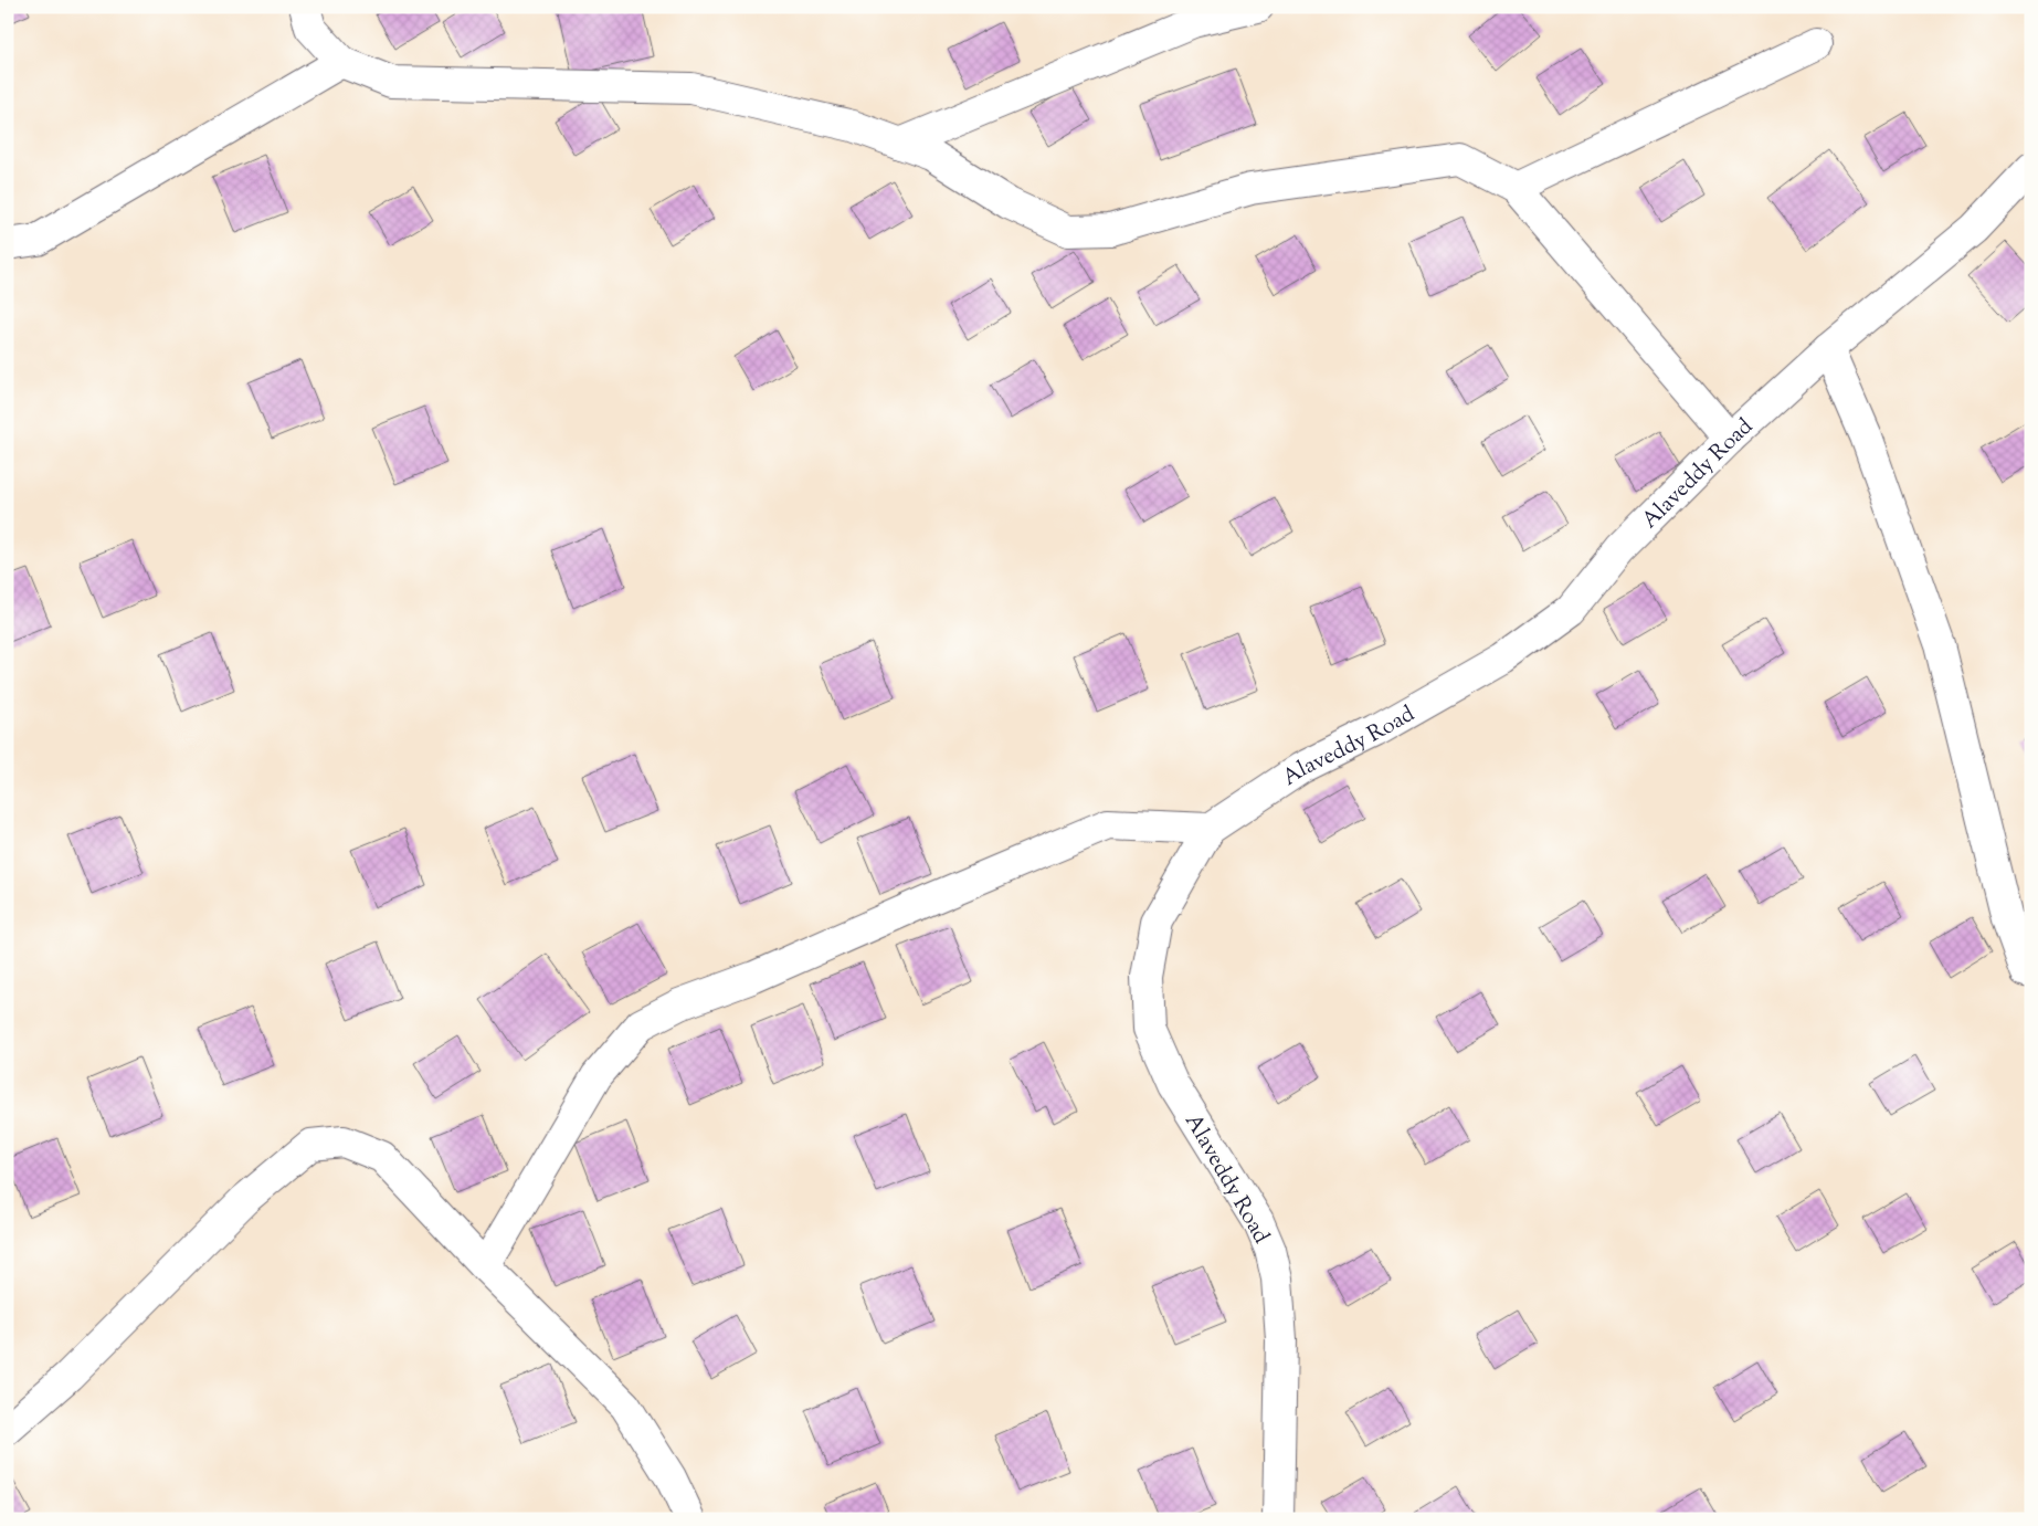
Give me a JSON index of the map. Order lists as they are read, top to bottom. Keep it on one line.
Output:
{"streets":{"street":["Alaveddy Road"]}}
